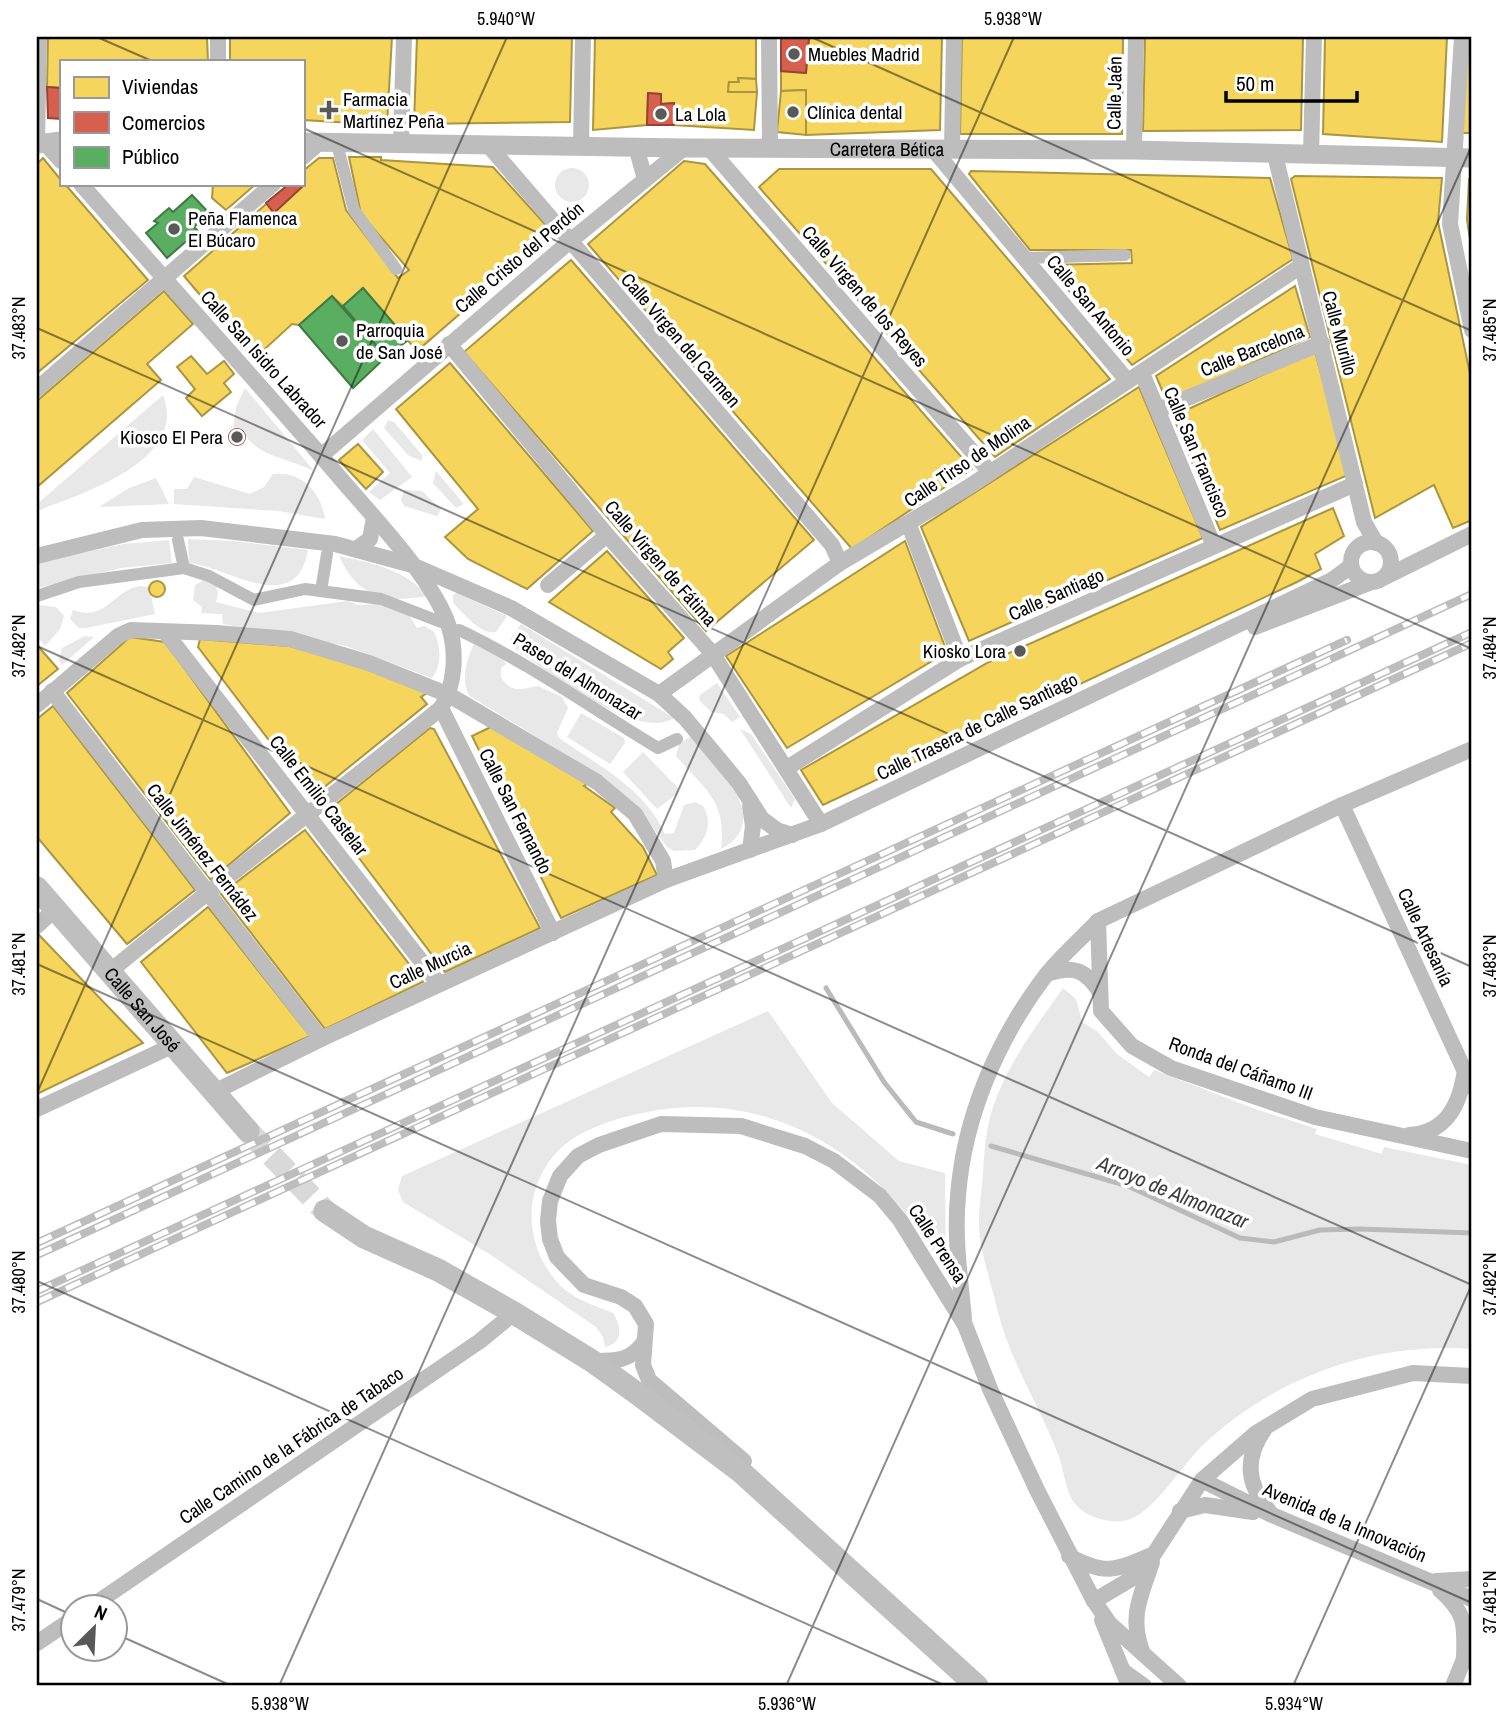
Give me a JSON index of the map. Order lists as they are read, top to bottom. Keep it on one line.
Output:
{"streets":{"main road":["Calle San José"],"street":["Calle Jaén","Carretera Bética","Calle Cristo del Perdón","Calle Virgen de los Reyes","Calle San Antonio","Calle Murillo","Calle Virgen del Carmen","Calle Barcelona","Calle San Isidro Labrador","Calle San Francisco","Calle Tirso de Molina","Calle Virgen de Fátima","Calle Santiago","Paseo del Almonazar","Calle Trasera de Calle Santiago","Calle Emilio Castelar","Calle San Fernando","Calle Jiménez Fernádez","Calle Artesanía","Calle Murcia","Ronda del Cáñamo III","Calle Prensa","Calle Camino de la Fábrica de Tabaco","Avenida de la Innovación"]},"crossings":[["Calle Jaén","Carretera Bética"],["Carretera Bética","Calle Cristo del Perdón"],["Carretera Bética","Calle Virgen de los Reyes"],["Carretera Bética","Calle San Antonio"],["Carretera Bética","Calle Murillo"],["Carretera Bética","Calle Virgen del Carmen"],["Calle Cristo del Perdón","Calle Virgen del Carmen"],["Calle Cristo del Perdón","Calle San Isidro Labrador"],["Calle Cristo del Perdón","Calle Virgen de Fátima"],["Calle Virgen de los Reyes","Calle Tirso de Molina"],["Calle San Antonio","Calle San Francisco"],["Calle San Antonio","Calle Tirso de Molina"],["Calle Murillo","Calle Barcelona"],["Calle Murillo","Calle Tirso de Molina"],["Calle Murillo","Calle Santiago"],["Calle Murillo","Calle Trasera de Calle Santiago"],["Calle Virgen del Carmen","Calle Tirso de Molina"],["Calle Barcelona","Calle San Francisco"],["Calle San Isidro Labrador","Paseo del Almonazar"],["Calle San Francisco","Calle Tirso de Molina"],["Calle San Francisco","Calle Santiago"],["Calle Tirso de Molina","Calle Virgen de Fátima"],["Calle Virgen de Fátima","Calle Santiago"],["Calle Virgen de Fátima","Calle Trasera de Calle Santiago"],["Calle Trasera de Calle Santiago","Calle Murcia"],["Calle Emilio Castelar","Calle Murcia"],["Calle San Fernando","Calle Murcia"],["Calle Jiménez Fernádez","Calle Murcia"],["Calle Murcia","Calle San José"]],"water":["Arroyo de Almonazar"],"places":{"other":["Muebles Madrid","Clínica dental","La Lola","Peña Flamenca El Búcaro","Parroquia de San José","Kiosco El Pera","Kiosko Lora"],"health":["Farmacia Martínez Peña"]},"legend":["Viviendas","Comercios","Público"],"scale_bar":"50 m","north":"top right","coordinates":["5.940°W","5.938°W","37.483°N","37.485°N","37.482°N","37.484°N","37.481°N","37.480°N","37.479°N","5.936°W","5.934°W"]}
